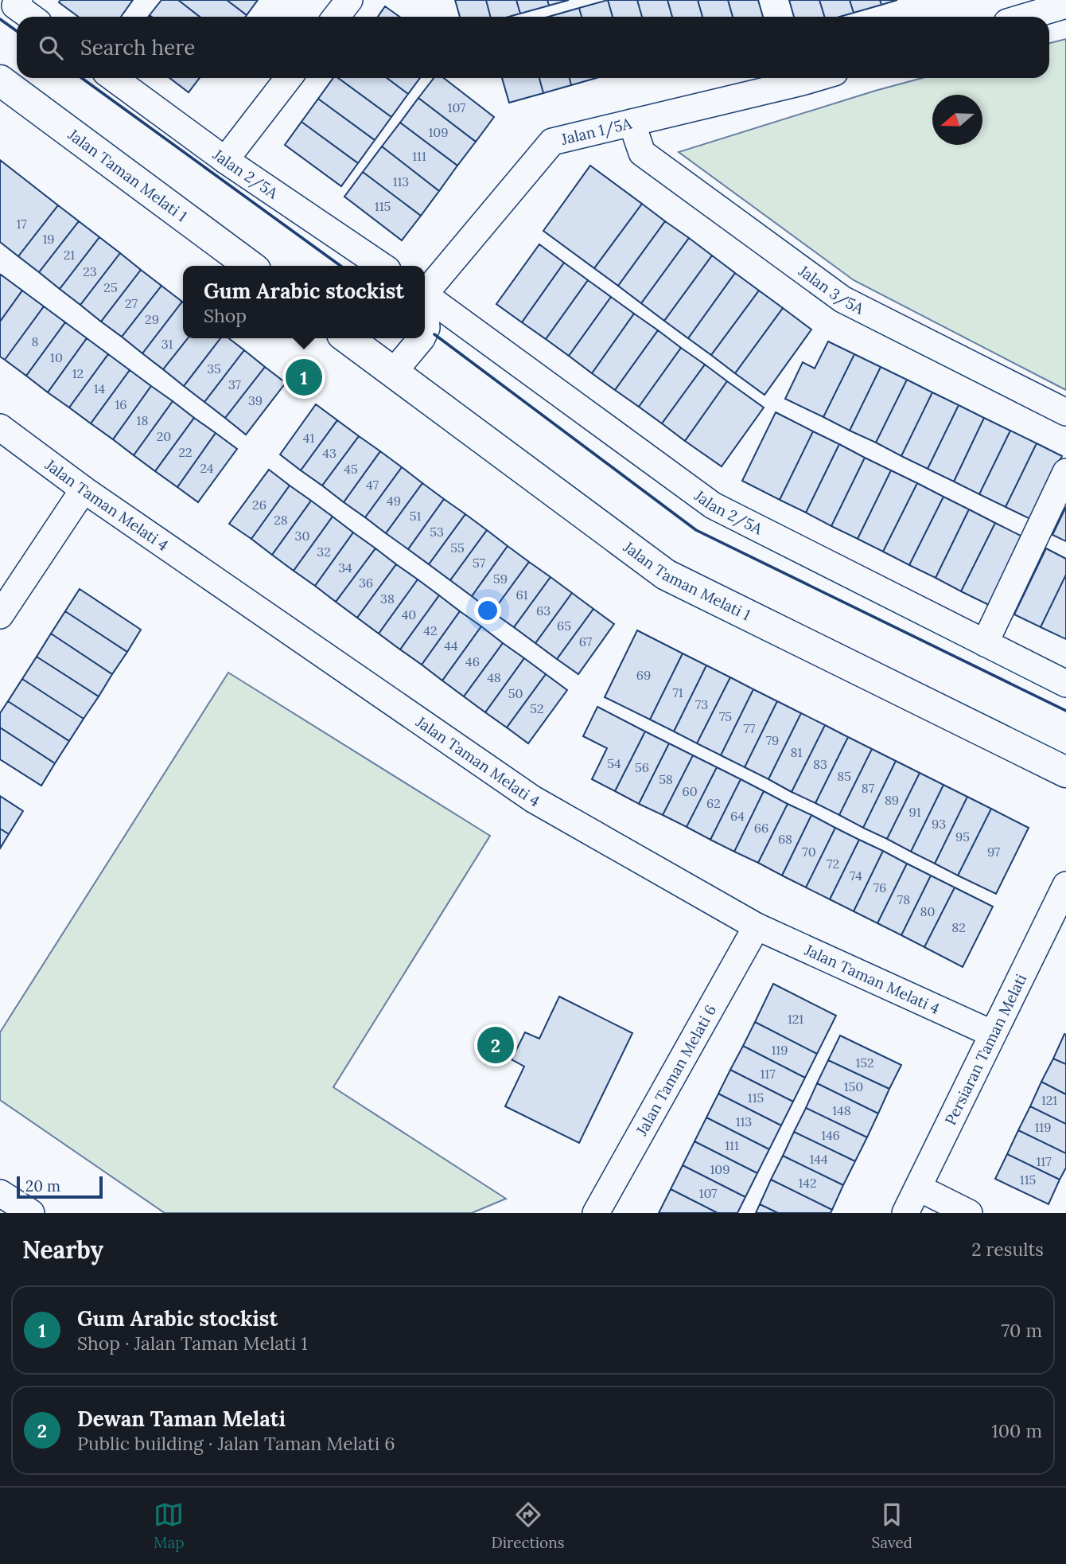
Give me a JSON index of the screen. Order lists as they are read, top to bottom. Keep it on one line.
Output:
{"streets":{"street":["Jalan 1/5A","Jalan 2/5A","Jalan Taman Melati 1","Jalan 3/5A","Jalan Taman Melati 4","Persiaran Taman Melati","Jalan Taman Melati 6"]},"crossings":[["Jalan 1/5A","Jalan 3/5A"],["Jalan Taman Melati 4","Persiaran Taman Melati"],["Jalan Taman Melati 4","Jalan Taman Melati 6"]],"house_numbers":["107","109","111","113","115","17","19","21","23","25","27","29","8","31","10","35","12","37","14","39","16","18","20","41","22","43","24","45","47","49","26","51","28","53","30","55","32","57","34","59","36","61","38","63","40","65","42","67","44","46","69","48","71","50","73","52","75","77","79","81","54","83","56","85","58","87","60","89","62","91","64","93","66","95","68","70","97","72","74","76","78","80","82","121","119","152","117","150","115","121","148","113","119","146","111","144","117","109","115","142","107"],"scale_bar":"20 m","north":"left","page":{"search":"Search here","popup":["Gum Arabic stockist","Shop"],"pins":["1","2"],"scale":"20 m","heading":["Nearby","2 results"],"list":[{"mark":"1","name":"Gum Arabic stockist","note":"Shop · Jalan Taman Melati 1","value":"70 m"},{"mark":"2","name":"Dewan Taman Melati","note":"Public building · Jalan Taman Melati 6","value":"100 m"}],"nav":["Map","Directions","Saved"]}}
